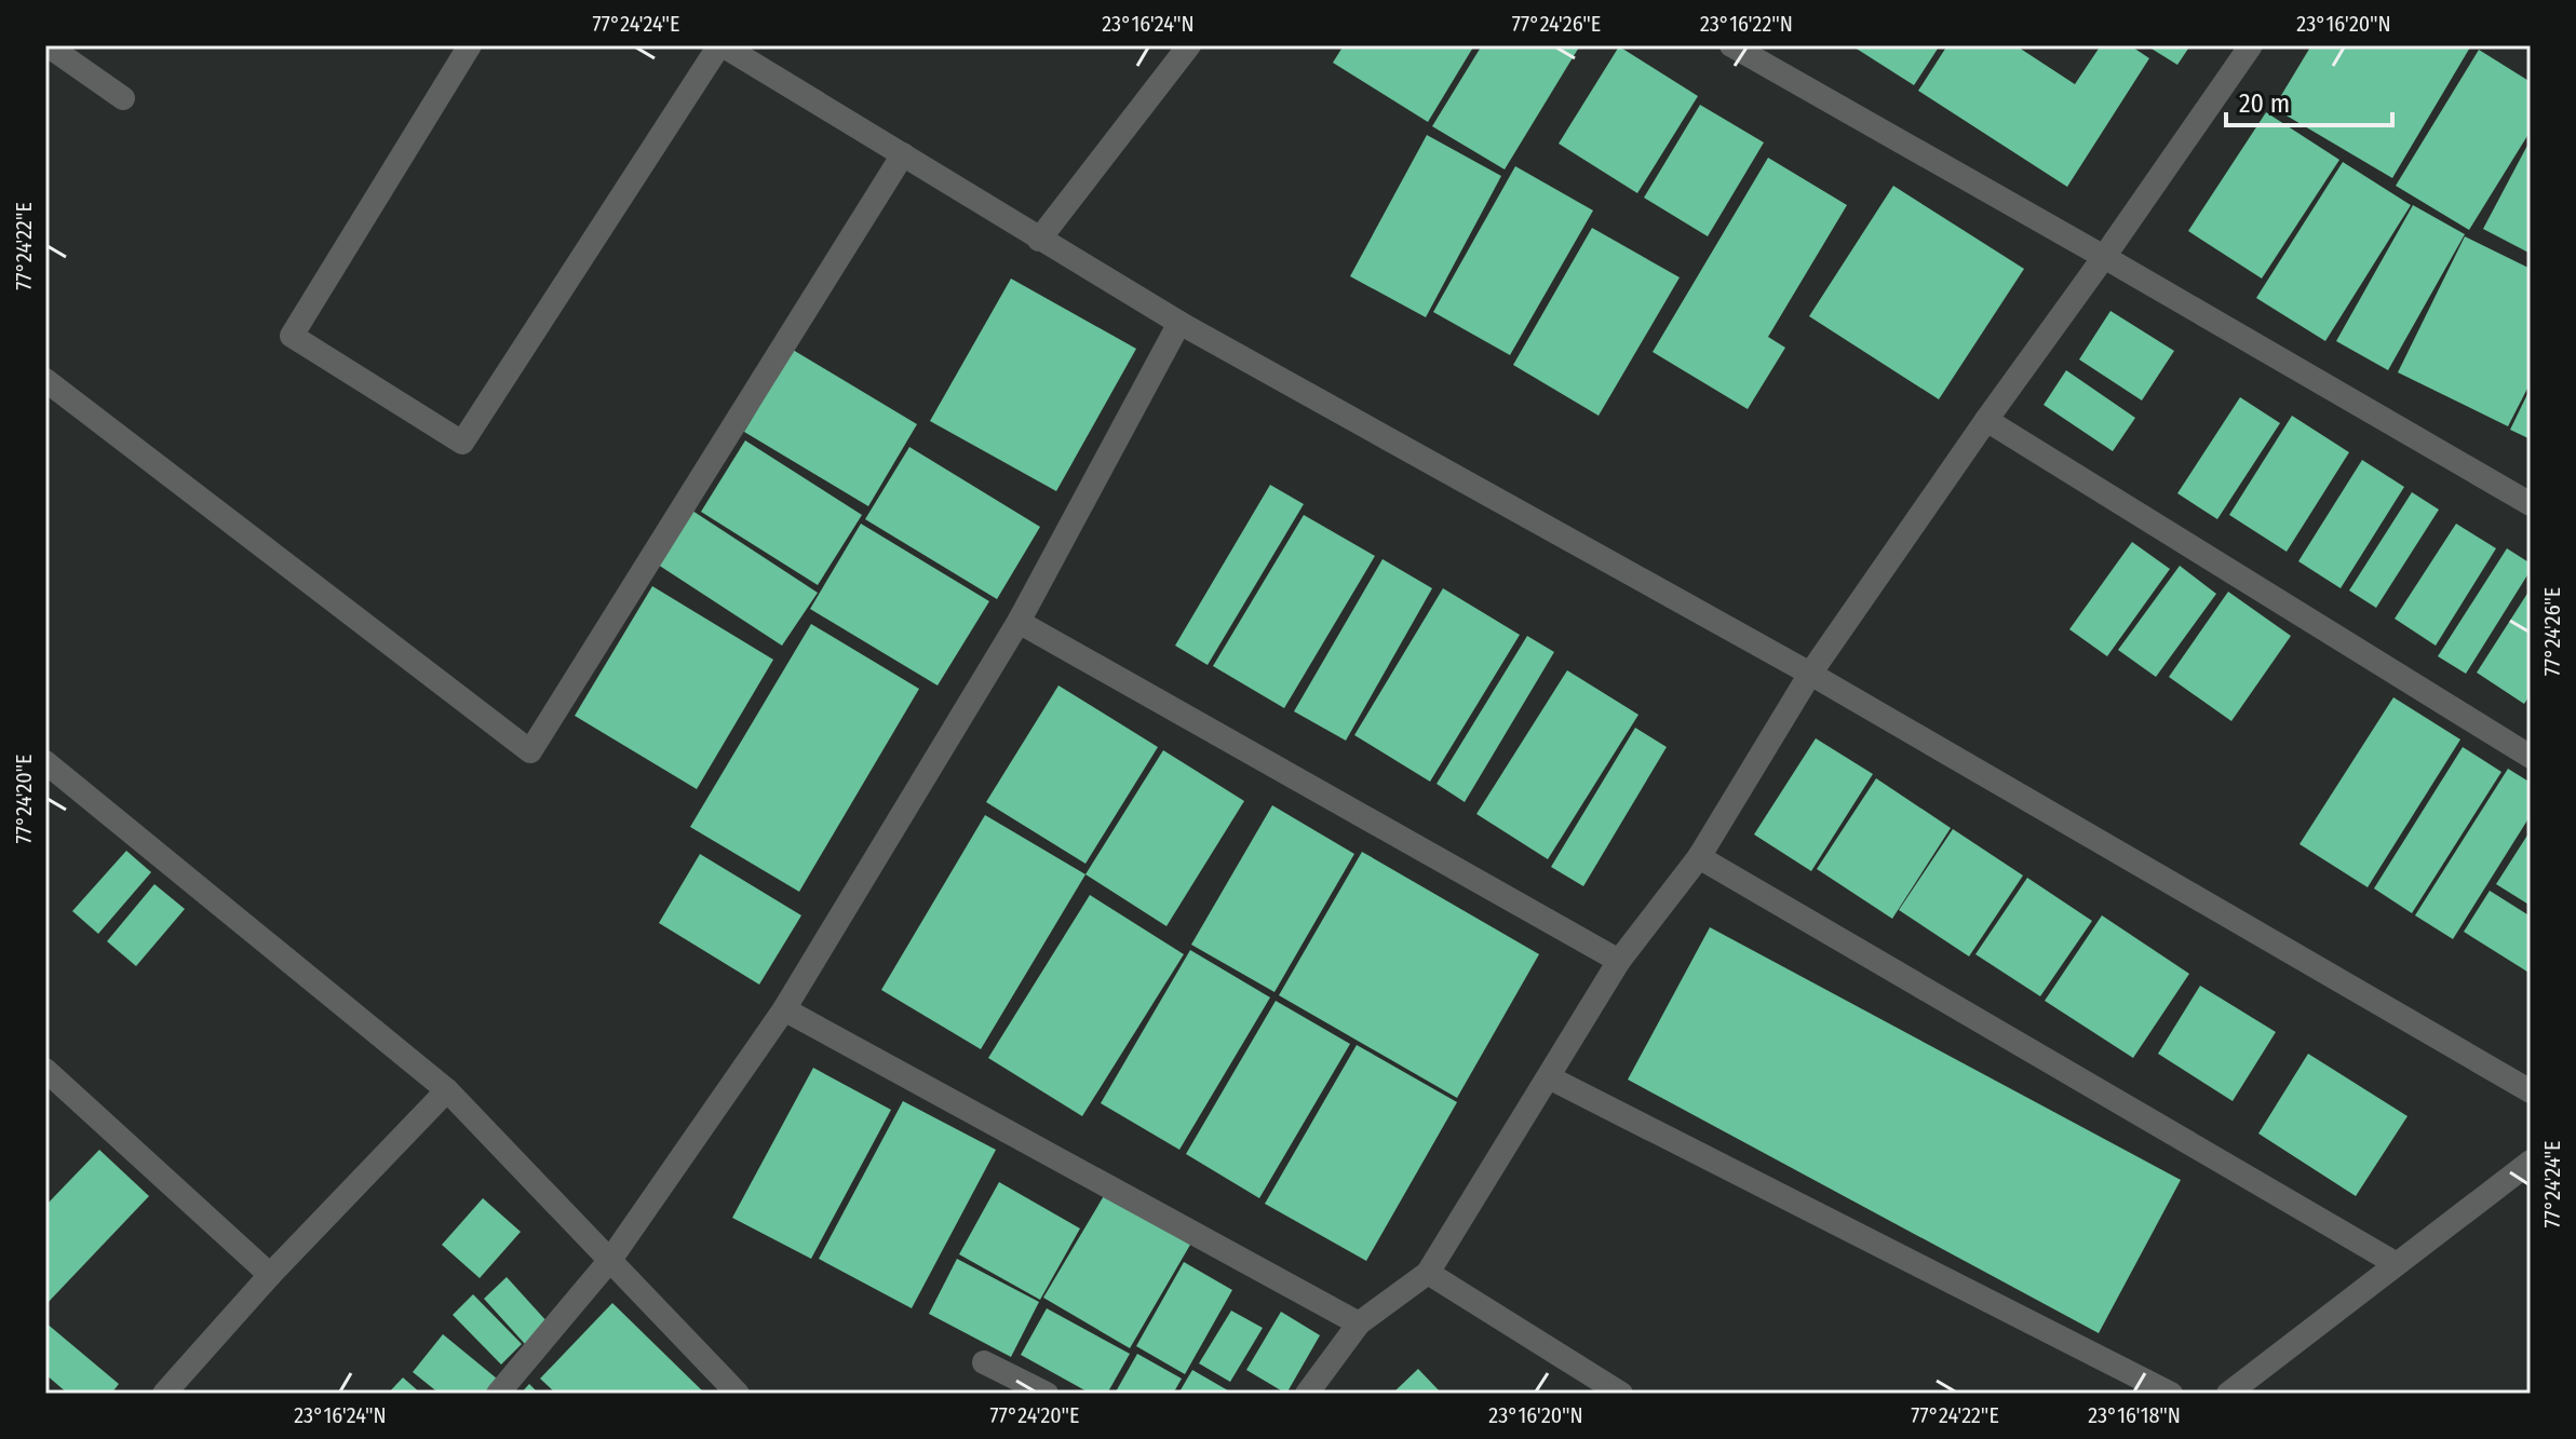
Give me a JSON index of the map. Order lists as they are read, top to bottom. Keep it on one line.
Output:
{"scale_bar":"20 m","coordinates":["77°24'24\"E","23°16'24\"N","77°24'26\"E","23°16'22\"N","23°16'20\"N","77°24'22\"E","77°24'20\"E","23°16'18\"N"]}
